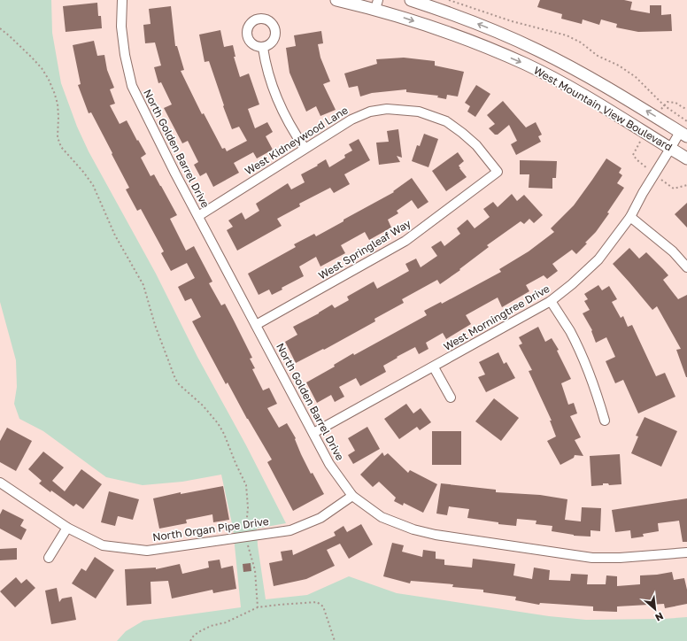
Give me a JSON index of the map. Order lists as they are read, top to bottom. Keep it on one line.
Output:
{"streets":{"street":["West Mountain View Boulevard","West Kidneywood Lane","North Golden Barrel Drive","West Springleaf Way","West Morningtree Drive","North Organ Pipe Drive"]},"crossings":[["West Mountain View Boulevard","West Morningtree Drive"],["West Kidneywood Lane","North Golden Barrel Drive"],["West Kidneywood Lane","West Springleaf Way"],["North Golden Barrel Drive","West Springleaf Way"],["North Golden Barrel Drive","West Morningtree Drive"],["North Golden Barrel Drive","North Organ Pipe Drive"]],"north":"bottom right"}
